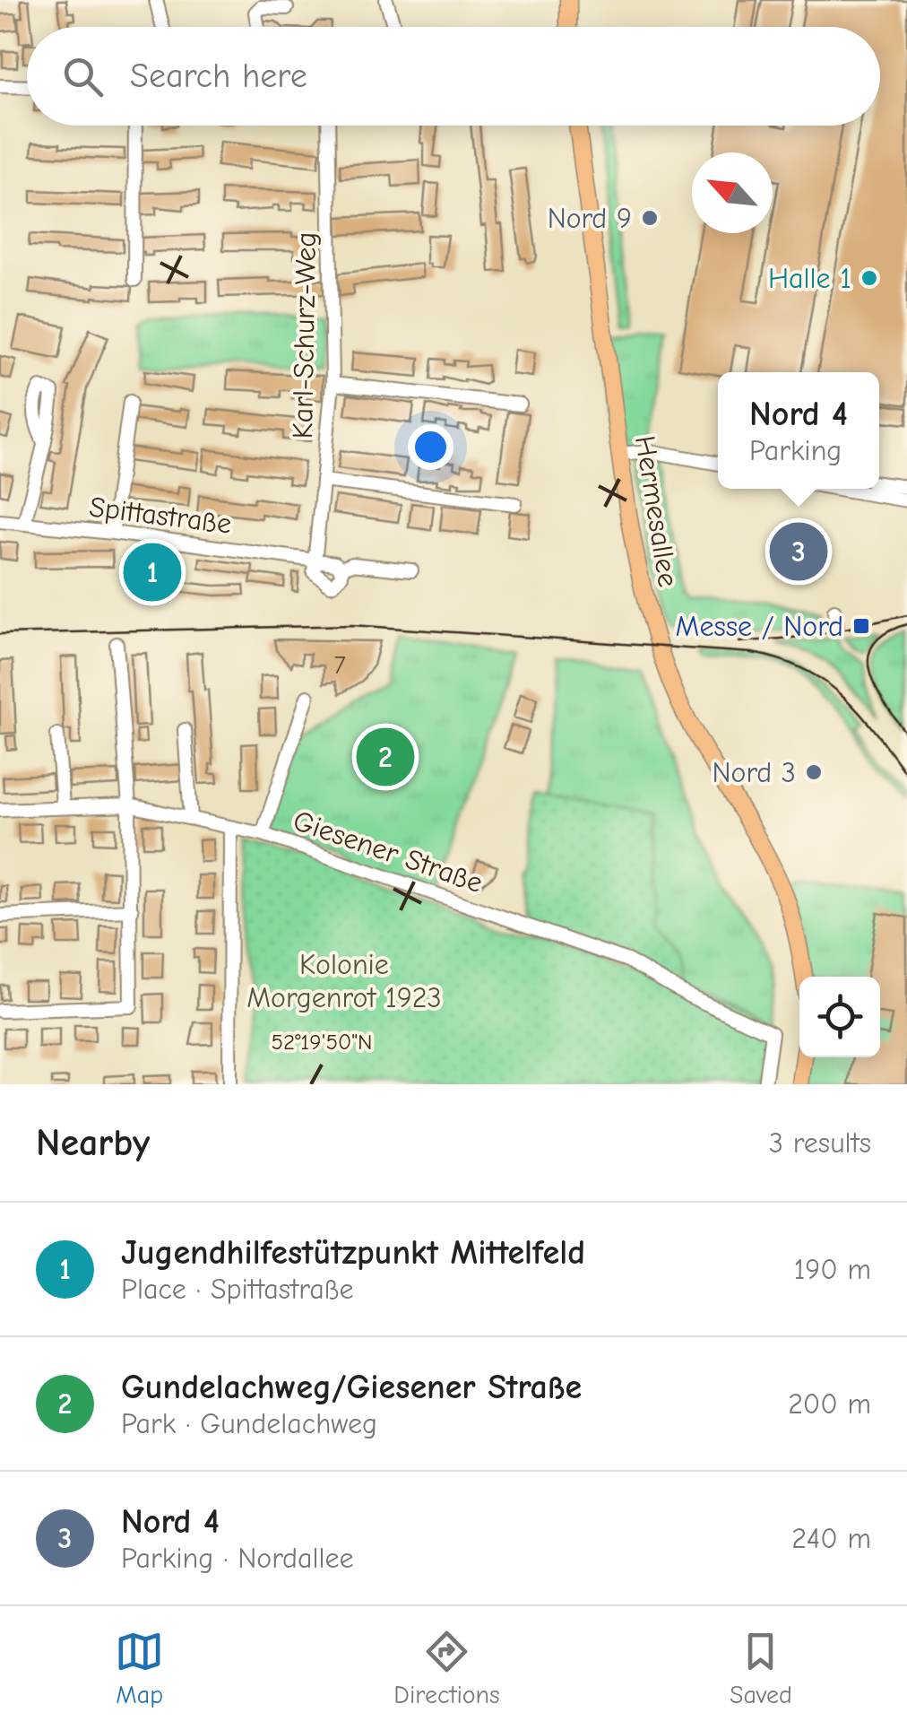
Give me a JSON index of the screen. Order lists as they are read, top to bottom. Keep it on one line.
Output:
{"streets":{"main road":["Hermesallee"],"street":["Karl-Schurz-Weg","Spittastraße","Giesener Straße"]},"crossings":[["Karl-Schurz-Weg","Spittastraße"]],"parks":["Kolonie Morgenrot 1923"],"places":{"other":["Nord 9","Halle 1","Nord 3"],"transit":["Messe / Nord"]},"house_numbers":["7"],"north":"top left","page":{"search":"Search here","popup":["Nord 4","Parking"],"pins":["3","1","2"],"heading":["Nearby","3 results"],"list":[{"mark":"1","name":"Jugendhilfestützpunkt Mittelfeld","note":"Place · Spittastraße","value":"190 m"},{"mark":"2","name":"Gundelachweg/Giesener Straße","note":"Park · Gundelachweg","value":"200 m"},{"mark":"3","name":"Nord 4","note":"Parking · Nordallee","value":"240 m"}],"nav":["Map","Directions","Saved"]},"coordinates":["52°19'50\"N"]}
